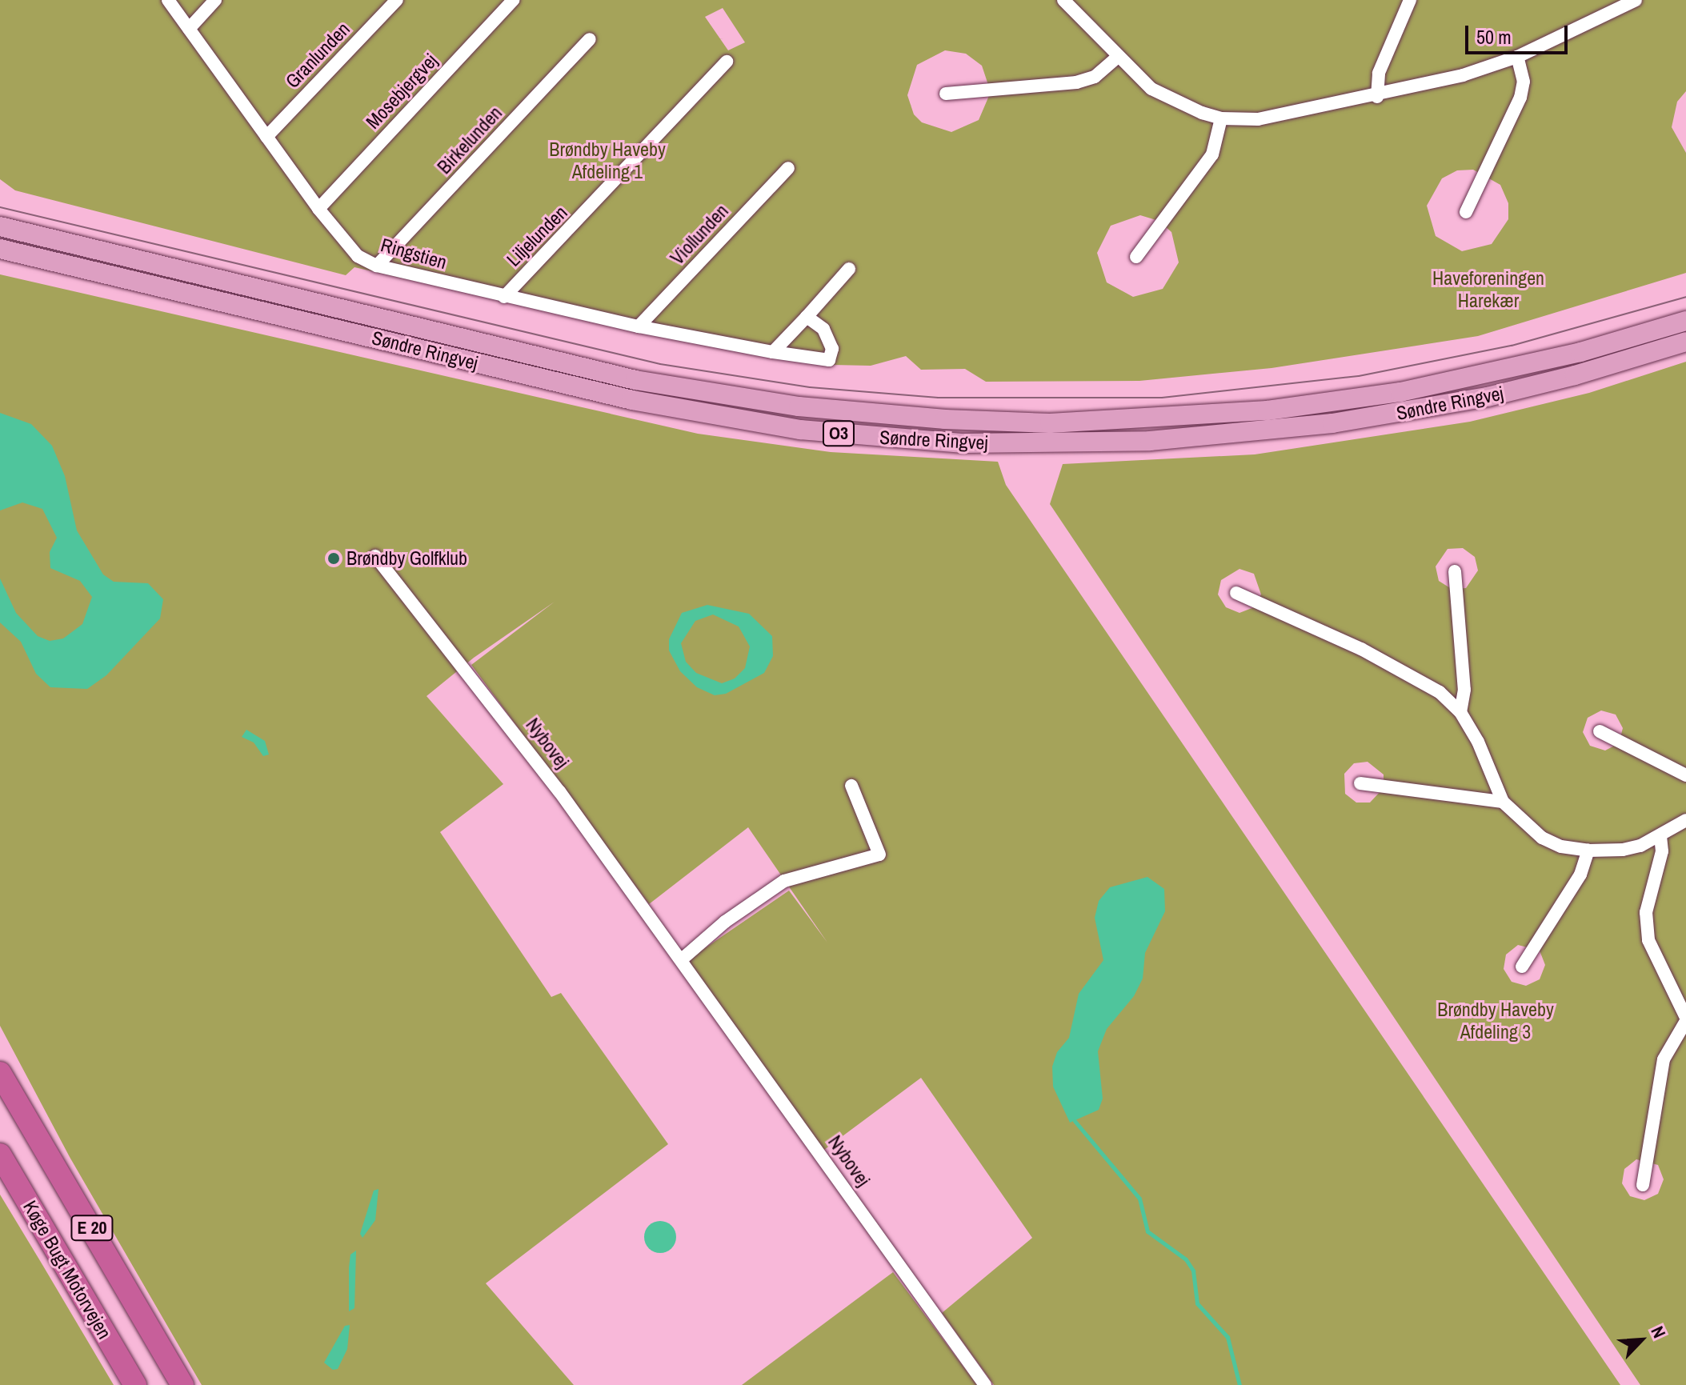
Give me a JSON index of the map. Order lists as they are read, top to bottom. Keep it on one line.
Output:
{"streets":{"highway":["E 20","Køge Bugt Motorvejen"],"main road":["Søndre Ringvej","O3"],"street":["Granlunden","Mosebjergvej","Birkelunden","Viollunden","Liljelunden","Ringstien","Nybovej"]},"crossings":[["Granlunden","Ringstien"],["Mosebjergvej","Ringstien"],["Birkelunden","Ringstien"],["Viollunden","Ringstien"],["Liljelunden","Ringstien"]],"parks":["Brøndby Haveby Afdeling 1","Haveforeningen Harekær","Brøndby Haveby Afdeling 3"],"places":["Brøndby Golfklub"],"scale_bar":"50 m","north":"top right"}
